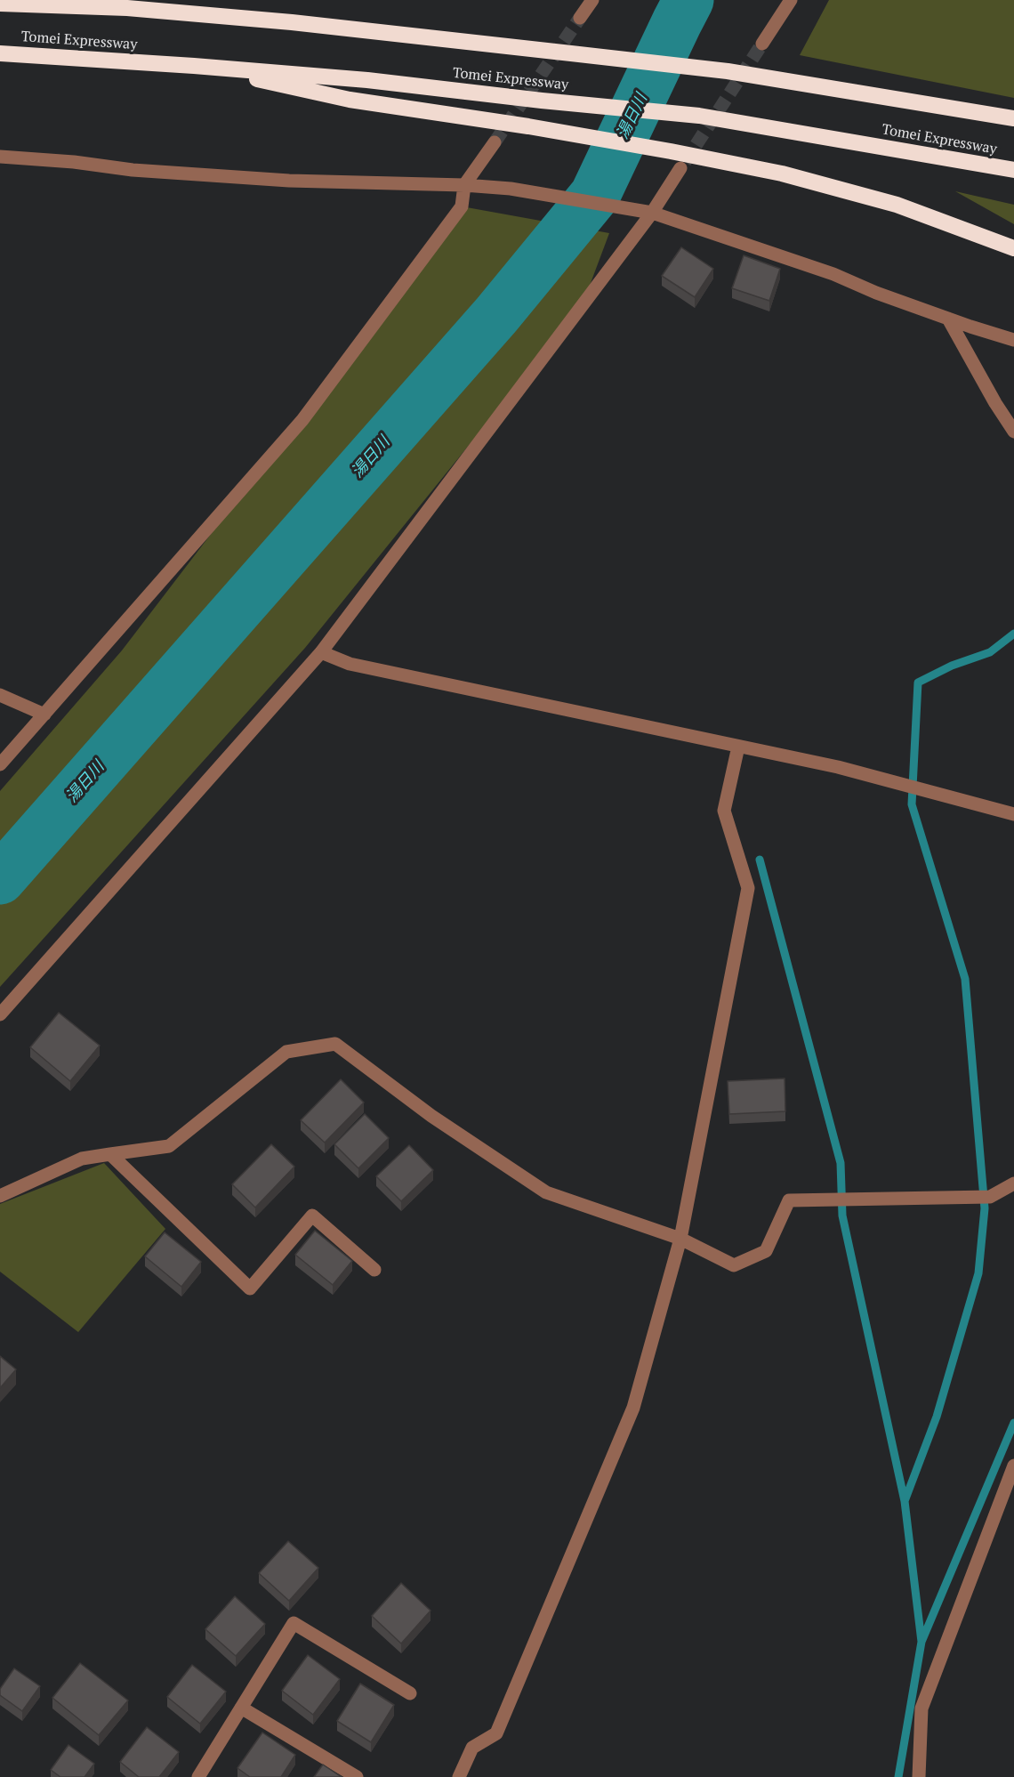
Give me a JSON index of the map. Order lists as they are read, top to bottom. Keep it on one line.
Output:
{"streets":{"highway":["Tomei Expressway"]},"water":["湯日川"]}
